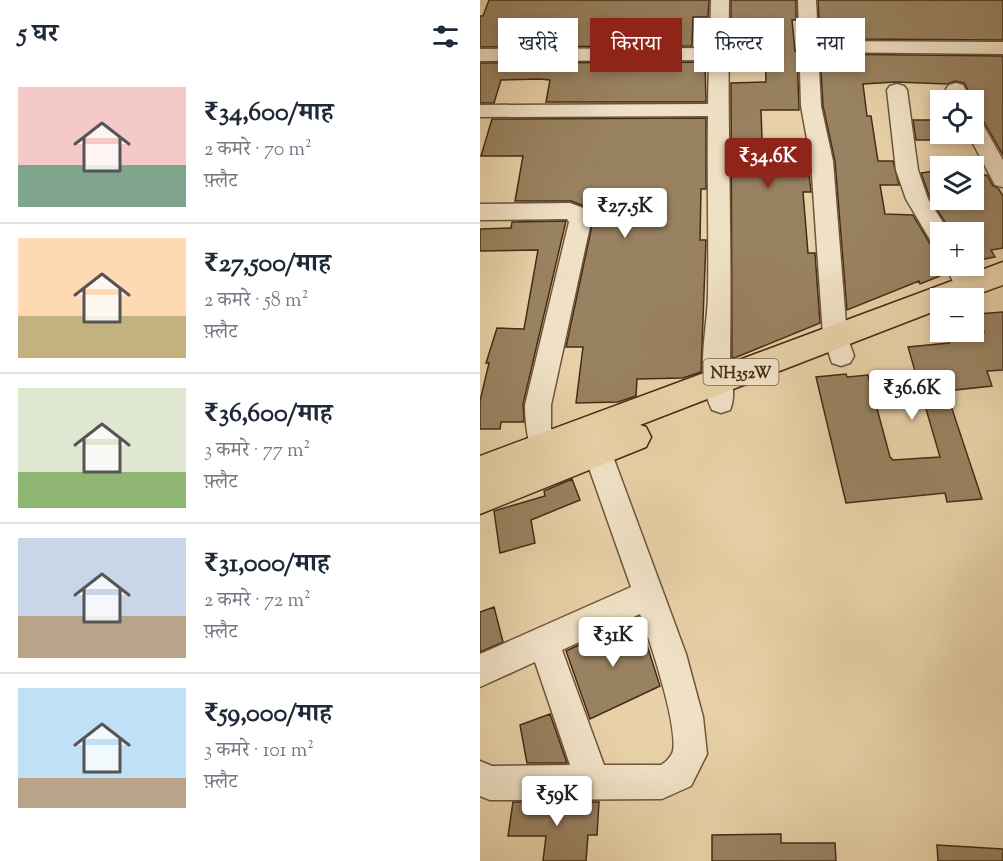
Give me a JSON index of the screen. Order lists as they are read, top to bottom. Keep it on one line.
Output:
{"streets":{"highway":["NH352W"]},"page":{"heading":"5 घर","chip":["खरीदें","किराया","फ़िल्टर","नया"],"list":[{"name":"₹34,600/माह","note":"2 कमरे · 70 m² · फ़्लैट"},{"name":"₹27,500/माह","note":"2 कमरे · 58 m² · फ़्लैट"},{"name":"₹36,600/माह","note":"3 कमरे · 77 m² · फ़्लैट"},{"name":"₹31,000/माह","note":"2 कमरे · 72 m² · फ़्लैट"},{"name":"₹59,000/माह","note":"3 कमरे · 101 m² · फ़्लैट"}],"map_buttons":["+","−"],"price":["₹34.6K","₹27.5K","₹36.6K","₹31K","₹59K"]}}
